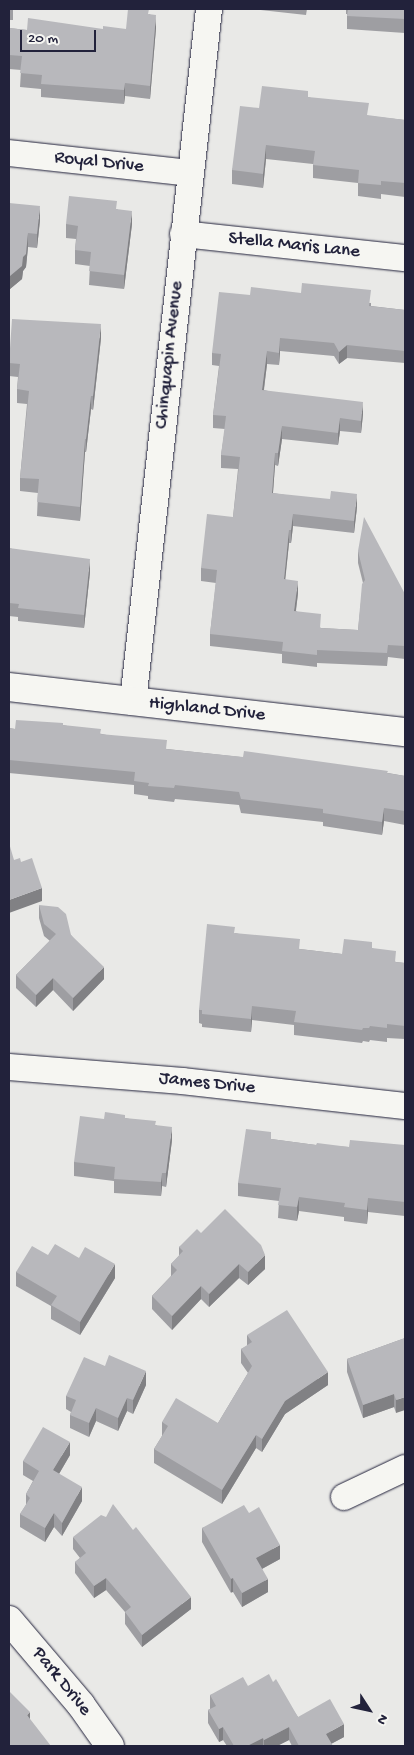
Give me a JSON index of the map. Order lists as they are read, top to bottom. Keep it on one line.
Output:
{"streets":{"street":["Royal Drive","Stella Maris Lane","Chinquapin Avenue","Highland Drive","James Drive","Park Drive"]},"crossings":[["Royal Drive","Chinquapin Avenue"],["Stella Maris Lane","Chinquapin Avenue"],["Chinquapin Avenue","Highland Drive"]],"scale_bar":"20 m","north":"bottom right"}
